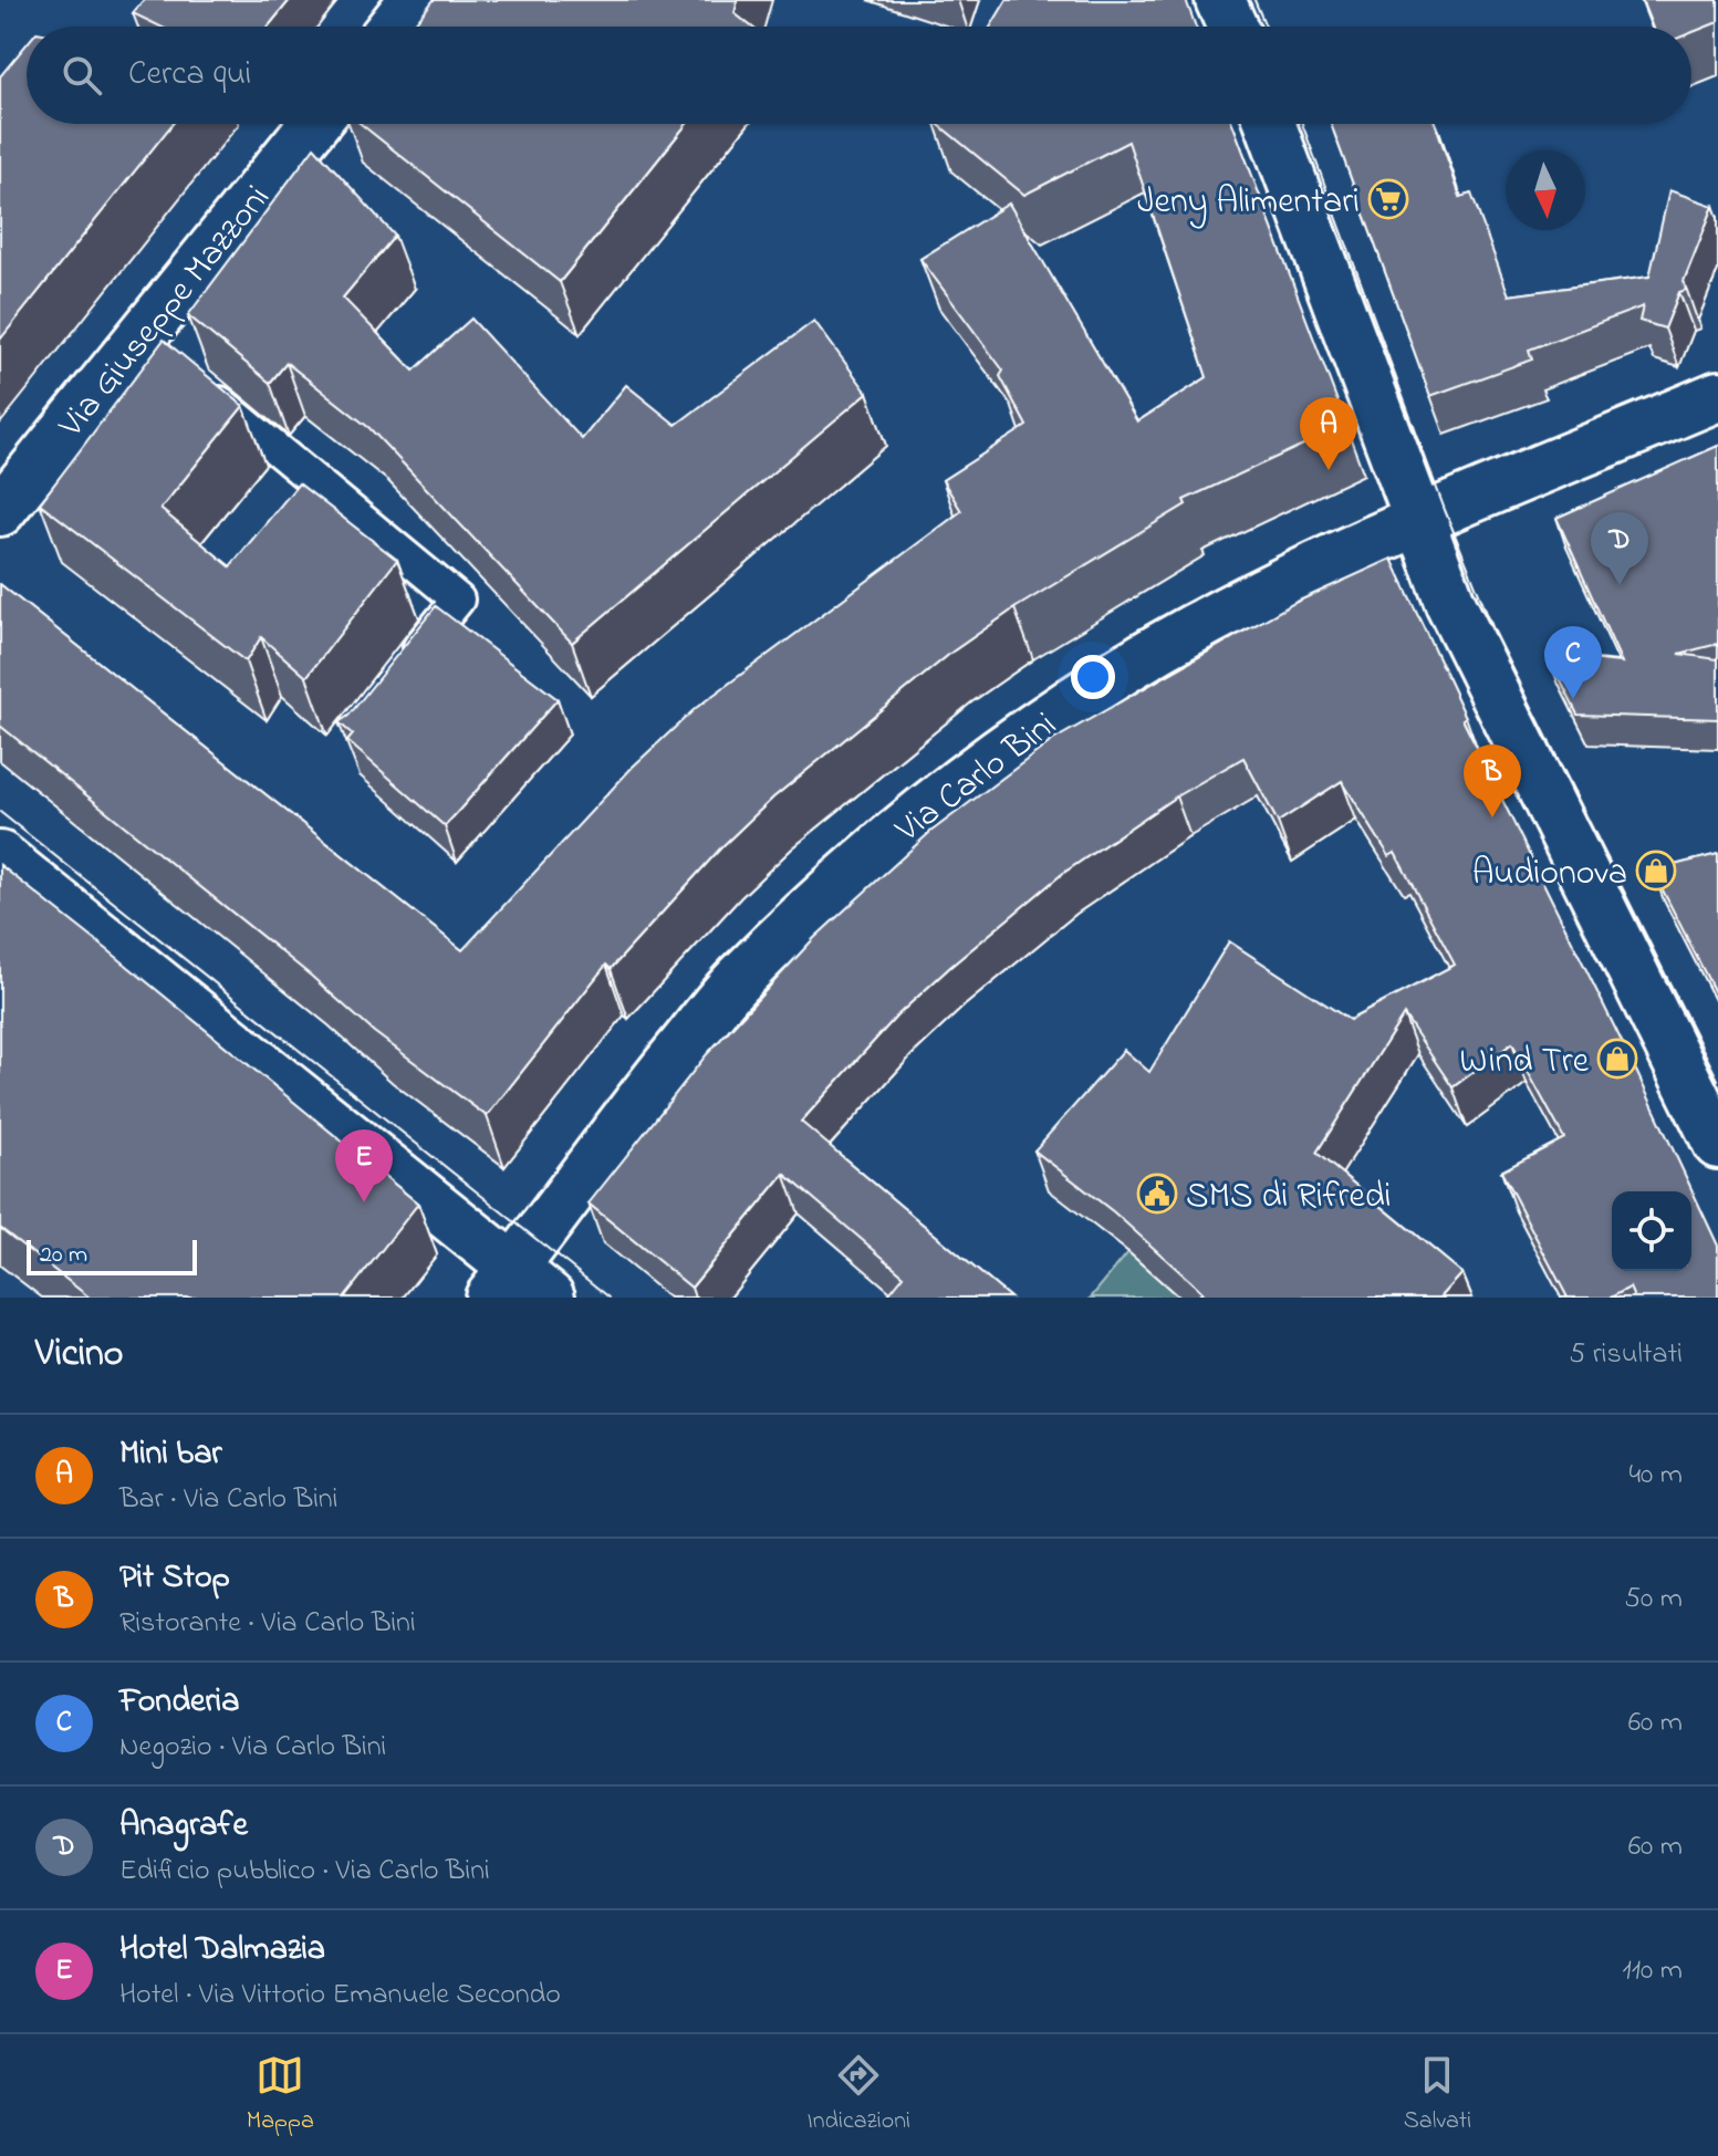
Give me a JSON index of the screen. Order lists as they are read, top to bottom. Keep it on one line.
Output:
{"streets":{"street":["Via Giuseppe Mazzoni","Via Carlo Bini"]},"places":{"supermarket":["Jeny Alimentari"],"shop":["Audionova","Wind Tre"],"public building":["SMS di Rifredi"]},"scale_bar":"20 m","north":"bottom","page":{"search":"Cerca qui","pins":["A","D","C","B","E"],"scale":"20 m","heading":["Vicino","5 risultati"],"list":[{"mark":"A","name":"Mini bar","note":"Bar · Via Carlo Bini","value":"40 m"},{"mark":"B","name":"Pit Stop","note":"Ristorante · Via Carlo Bini","value":"50 m"},{"mark":"C","name":"Fonderia","note":"Negozio · Via Carlo Bini","value":"60 m"},{"mark":"D","name":"Anagrafe","note":"Edificio pubblico · Via Carlo Bini","value":"60 m"},{"mark":"E","name":"Hotel Dalmazia","note":"Hotel · Via Vittorio Emanuele Secondo","value":"110 m"}],"nav":["Mappa","Indicazioni","Salvati"]}}
